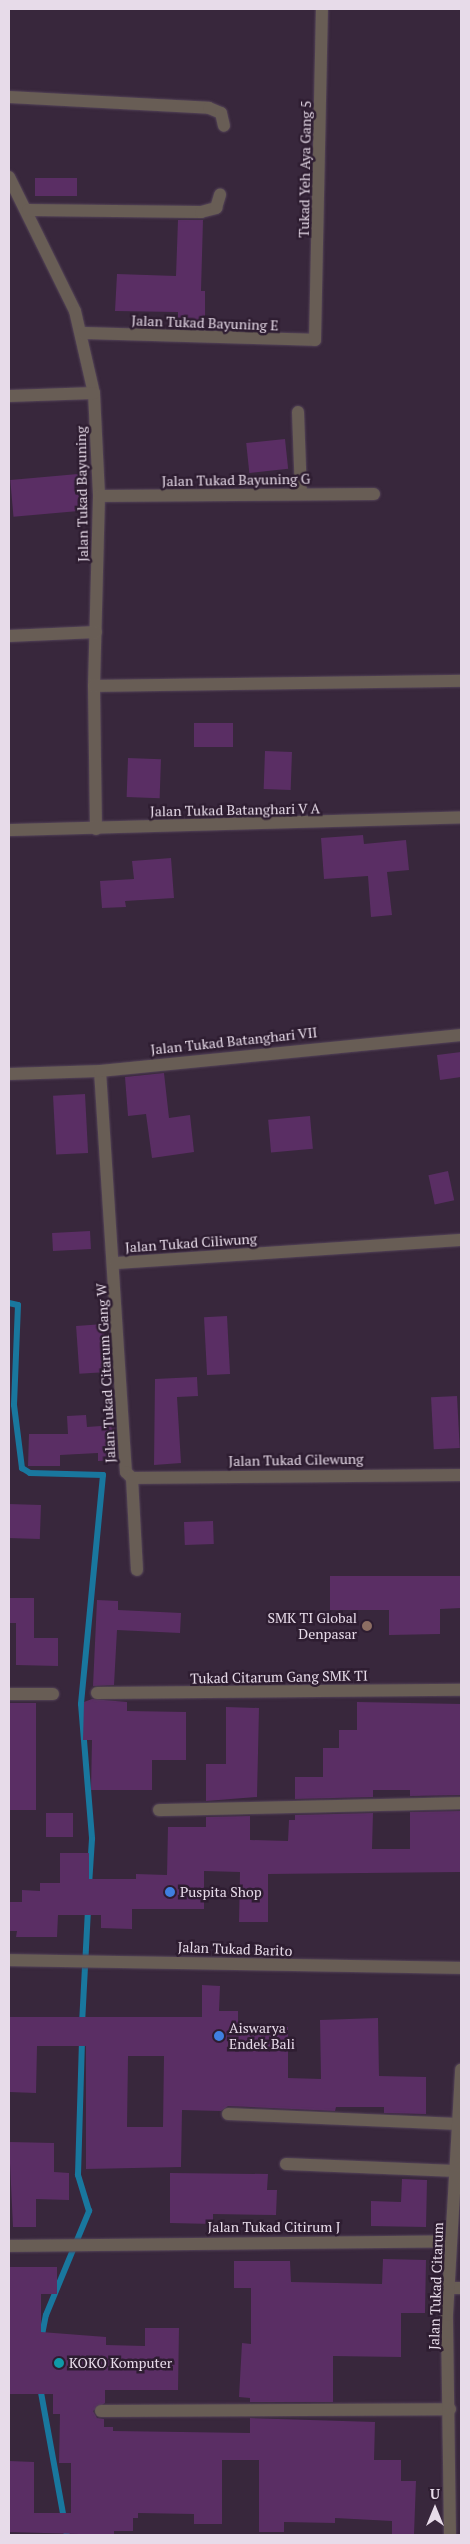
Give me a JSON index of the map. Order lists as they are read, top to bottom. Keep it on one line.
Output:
{"streets":{"street":["Tukad Yeh Aya Gang 5","Jalan Tukad Bayuning E","Jalan Tukad Bayuning G","Jalan Tukad Bayuning","Jalan Tukad Batanghari V A","Jalan Tukad Batanghari VII","Jalan Tukad Ciliwung","Jalan Tukad Citarum Gang W","Jalan Tukad Cilewung","Tukad Citarum Gang SMK TI","Jalan Tukad Barito","Jalan Tukad Citirum J","Jalan Tukad Citarum"]},"crossings":[["Tukad Yeh Aya Gang 5","Jalan Tukad Bayuning E"],["Jalan Tukad Bayuning E","Jalan Tukad Bayuning"],["Jalan Tukad Bayuning G","Jalan Tukad Bayuning"],["Jalan Tukad Bayuning","Jalan Tukad Batanghari V A"],["Jalan Tukad Batanghari VII","Jalan Tukad Ciliwung"],["Jalan Tukad Ciliwung","Jalan Tukad Citarum Gang W"],["Jalan Tukad Citarum Gang W","Jalan Tukad Cilewung"],["Jalan Tukad Citirum J","Jalan Tukad Citarum"]],"places":["SMK TI Global Denpasar","Puspita Shop","Aiswarya Endek Bali","KOKO Komputer"],"north":"top"}
